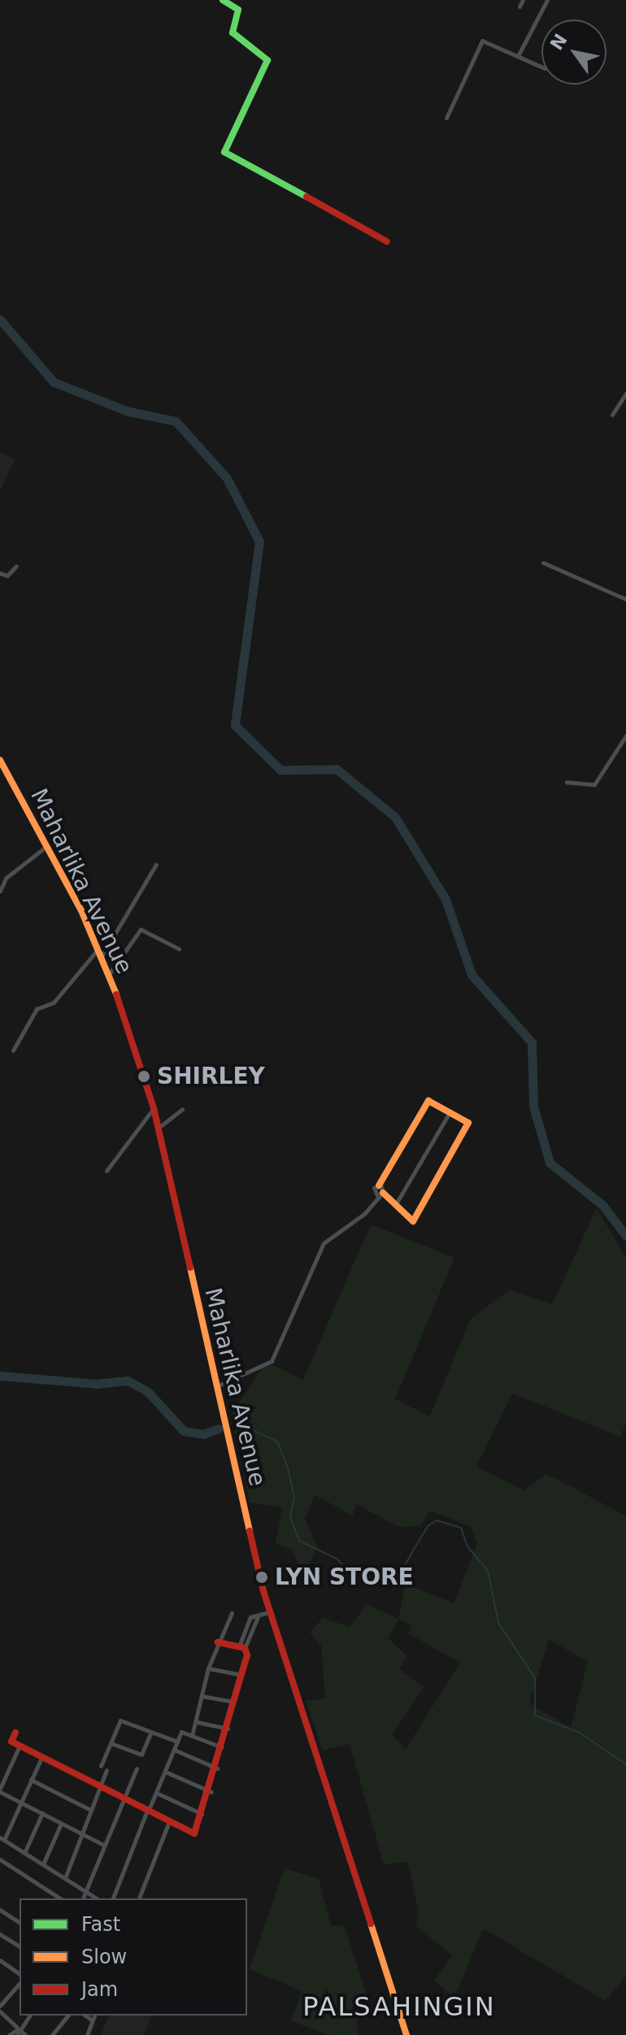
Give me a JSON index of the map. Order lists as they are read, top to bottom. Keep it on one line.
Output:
{"streets":{"main road":["Maharlika Avenue"]},"districts":["PALSAHINGIN"],"places":["SHIRLEY","LYN STORE"],"legend":["Fast","Slow","Jam"],"north":"top left"}
